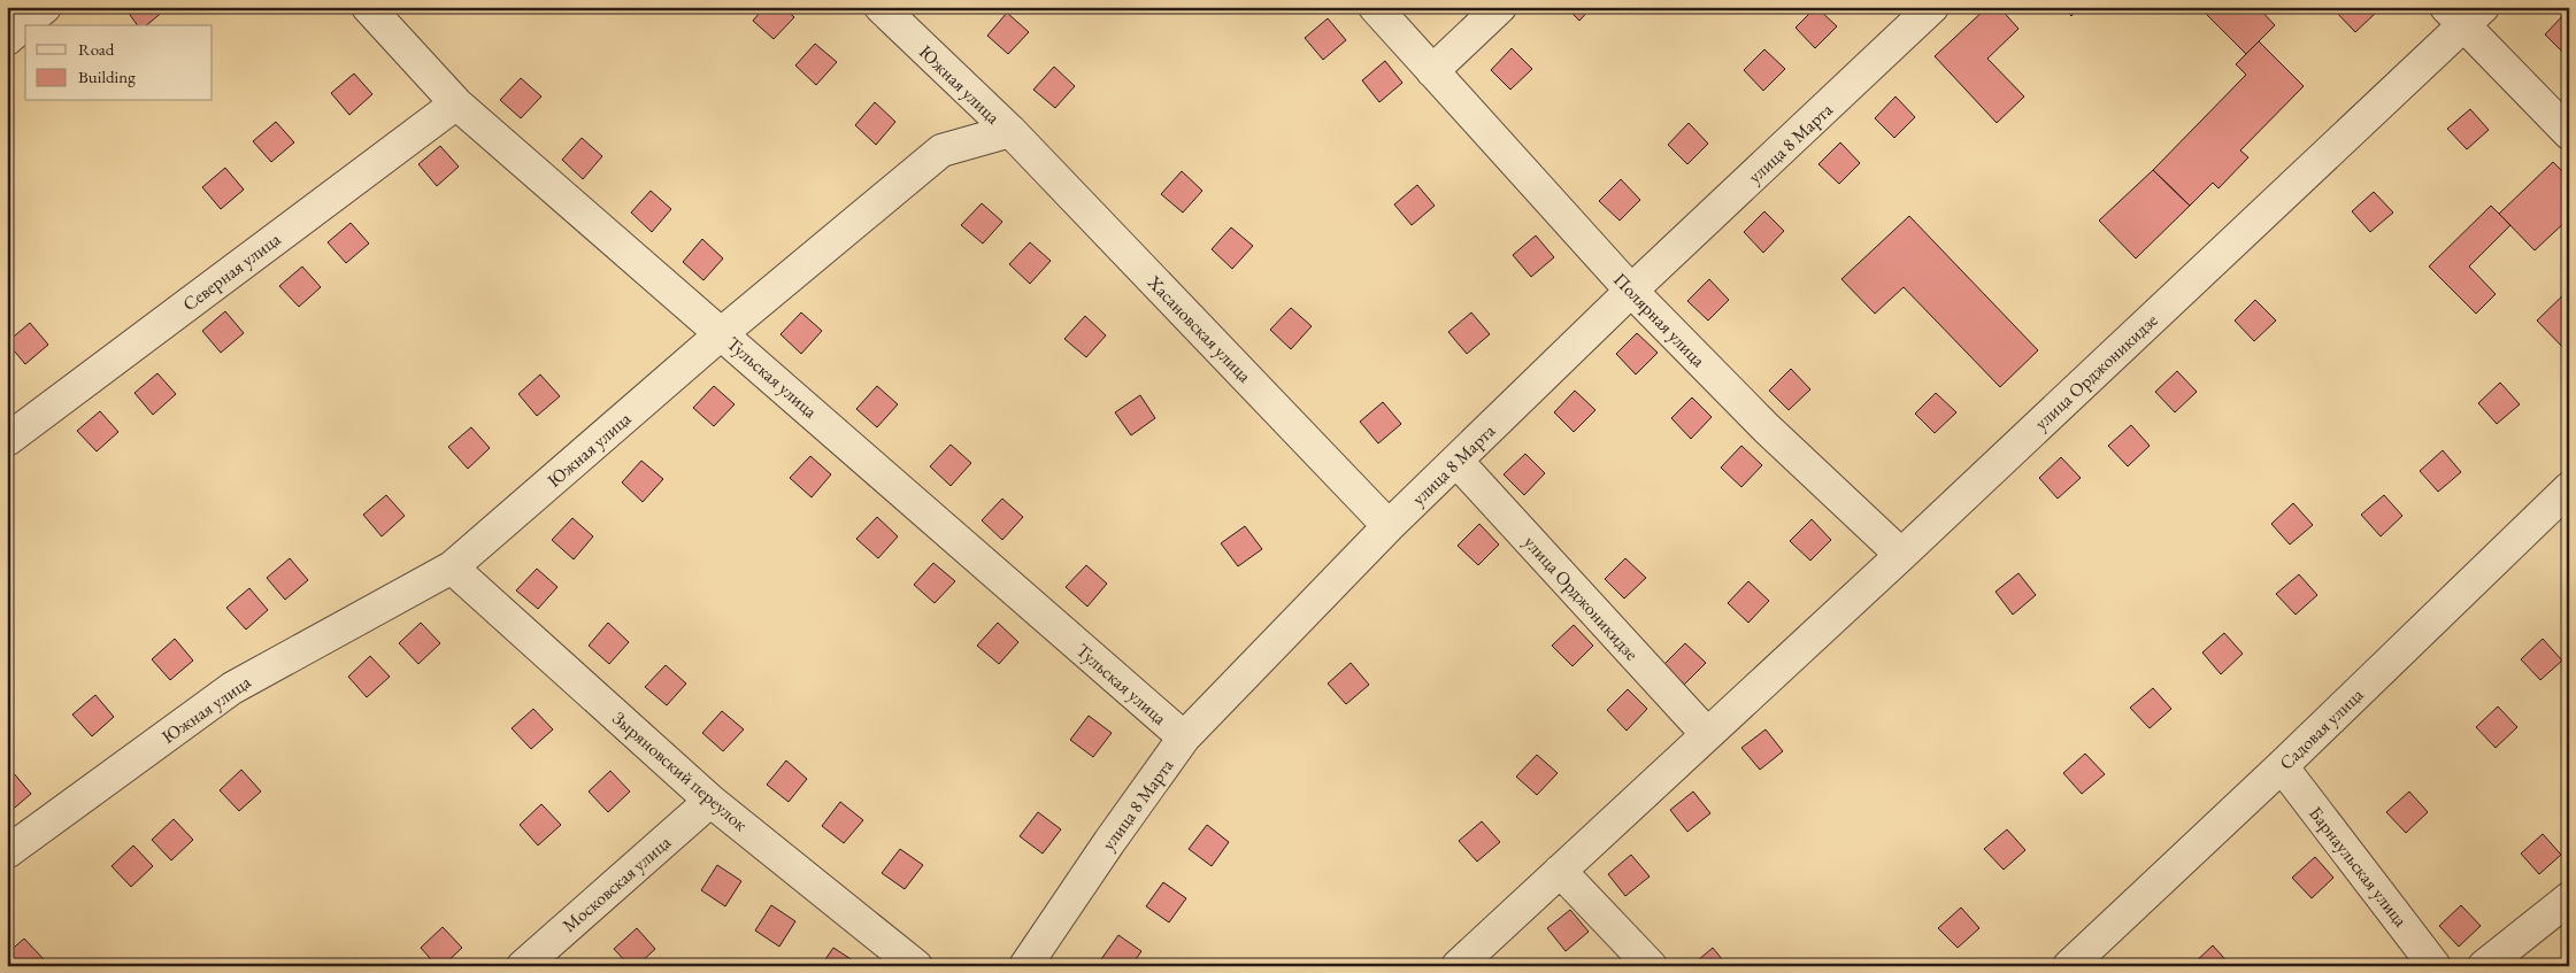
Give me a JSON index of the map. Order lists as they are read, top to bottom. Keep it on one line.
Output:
{"streets":{"street":["Южная улица","улица 8 Марта","Северная улица","Полярная улица","Хасановская улица","улица Орджоникидзе","Тульская улица","Садовая улица","Зыряновский переулок","Барнаульская улица","Московская улица"]},"crossings":[["Южная улица","Хасановская улица"],["Южная улица","Тульская улица"],["Южная улица","Зыряновский переулок"],["улица 8 Марта","Полярная улица"],["улица 8 Марта","Хасановская улица"],["улица 8 Марта","улица Орджоникидзе"],["улица 8 Марта","Тульская улица"],["Северная улица","Тульская улица"],["Полярная улица","улица Орджоникидзе"],["Садовая улица","Барнаульская улица"],["Зыряновский переулок","Московская улица"]],"legend":["Road","Building"]}
